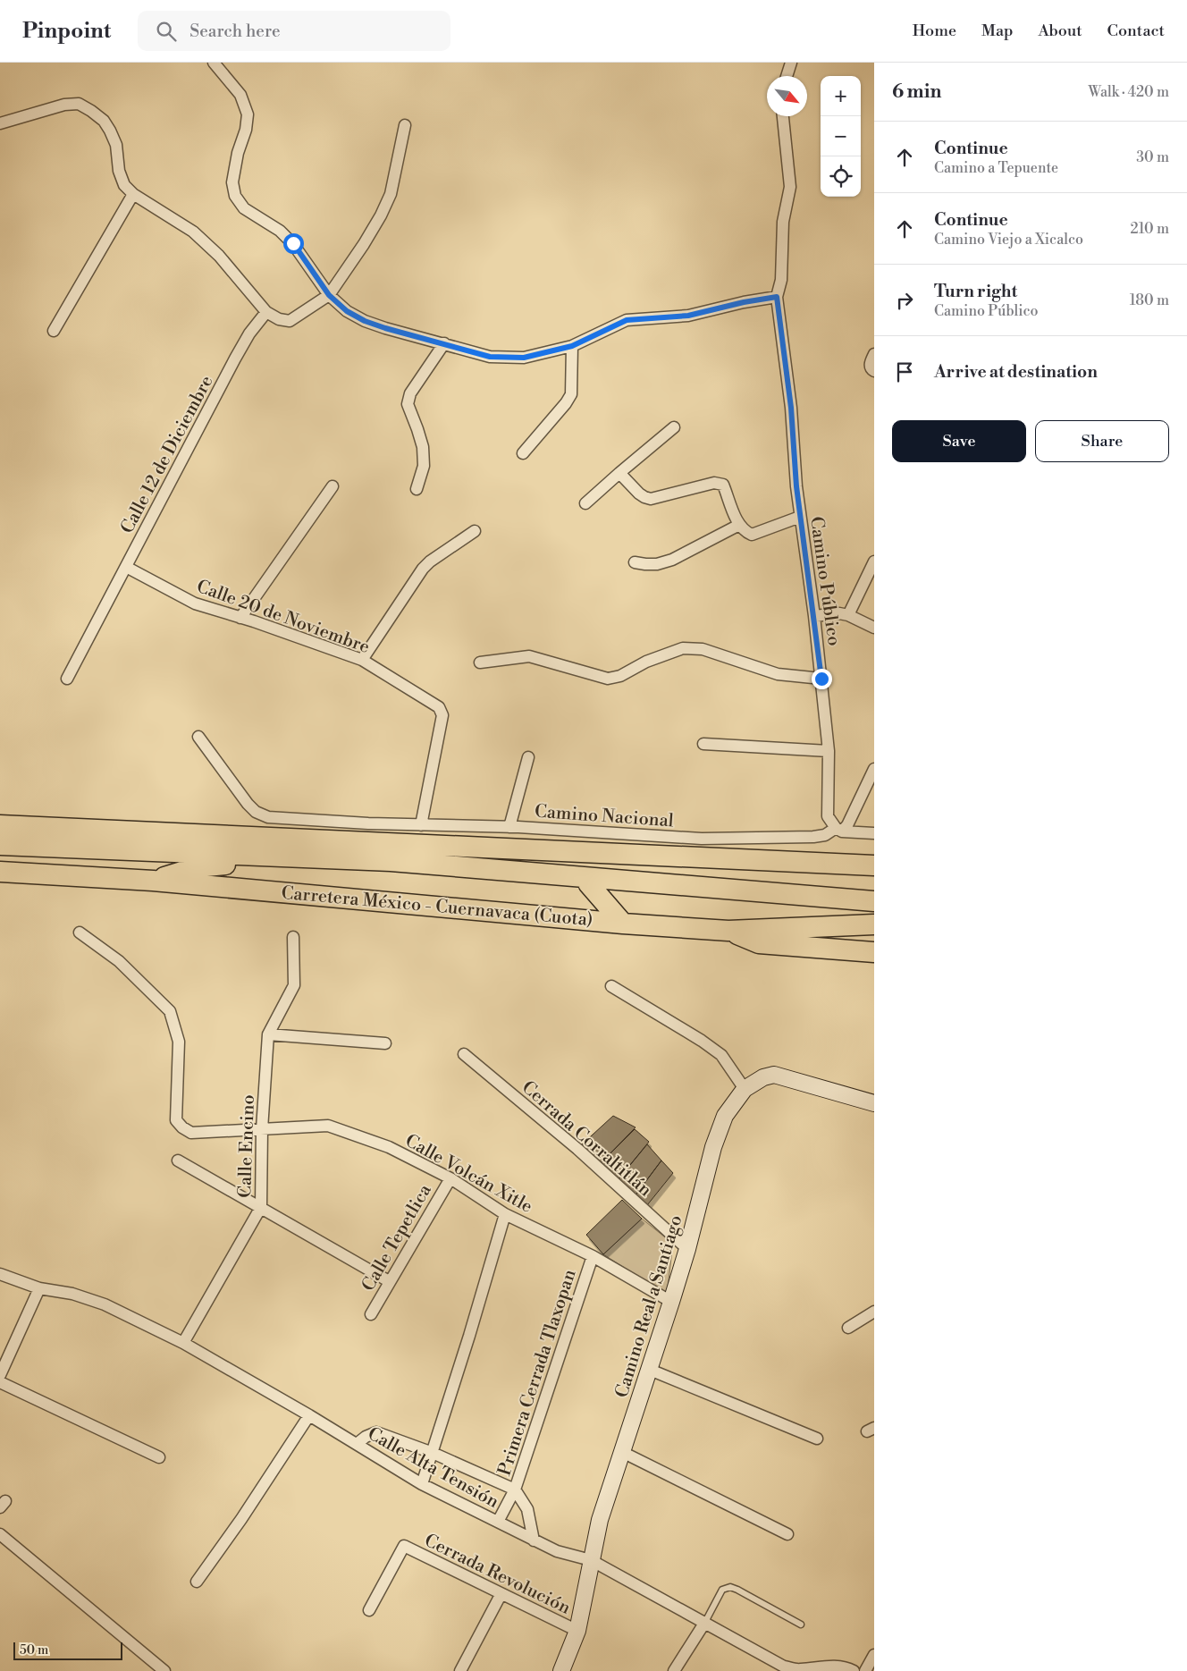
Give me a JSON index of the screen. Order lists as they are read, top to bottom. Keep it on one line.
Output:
{"streets":{"highway":["Carretera México - Cuernavaca (Cuota)"],"street":["Calle 12 de Diciembre","Camino Público","Calle 20 de Noviembre","Camino Nacional","Cerrada Corraltitlán","Calle Encino","Calle Volcán Xitle","Calle Tepetlica","Camino Real a Santiago","Primera Cerrada Tlaxopan","Calle Alta Tensión","Cerrada Revolución"]},"crossings":[["Calle 12 de Diciembre","Calle 20 de Noviembre"],["Camino Público","Camino Nacional"],["Calle 20 de Noviembre","Camino Nacional"],["Cerrada Corraltitlán","Camino Real a Santiago"],["Calle Encino","Calle Volcán Xitle"],["Calle Encino","Calle Alta Tensión"],["Calle Volcán Xitle","Calle Tepetlica"],["Calle Volcán Xitle","Camino Real a Santiago"],["Calle Volcán Xitle","Primera Cerrada Tlaxopan"],["Camino Real a Santiago","Calle Alta Tensión"],["Camino Real a Santiago","Cerrada Revolución"],["Primera Cerrada Tlaxopan","Calle Alta Tensión"]],"scale_bar":"50 m","north":"bottom right","page":{"header":"Pinpoint","search":"Search here","nav":["Home","Map","About","Contact"],"heading":["6 min","Walk · 420 m"],"map_buttons":["+","−"],"list":[["Continue","Camino a Tepuente","30 m"],["Continue","Camino Viejo a Xicalco","210 m"],["Turn right","Camino Público","180 m"],"Arrive at destination"],"buttons":["Save","Share"],"scale":"50 m"}}
